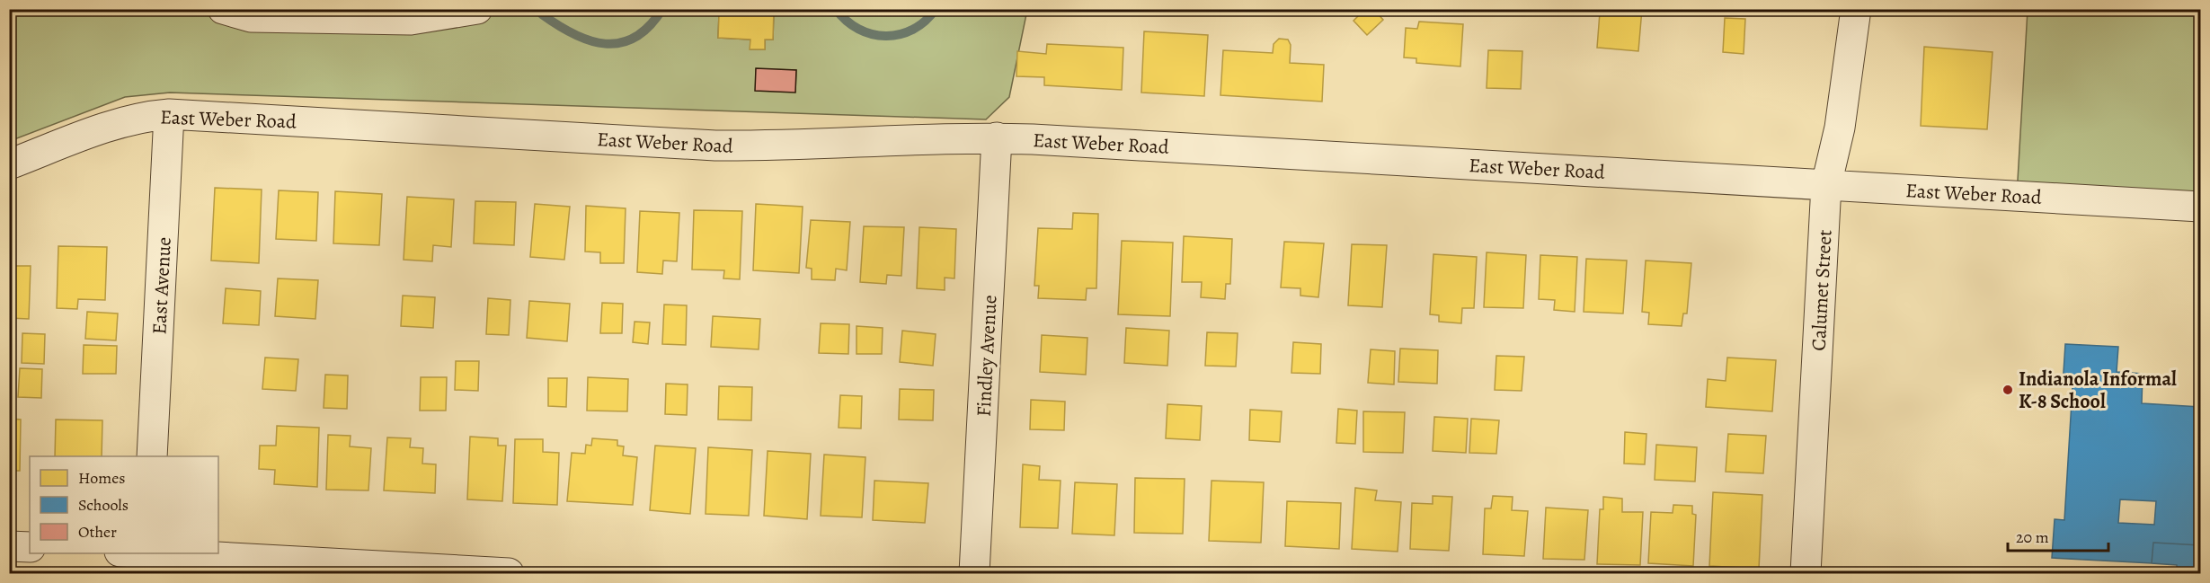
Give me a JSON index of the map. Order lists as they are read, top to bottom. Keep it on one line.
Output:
{"streets":{"street":["East Weber Road","East Avenue","Calumet Street","Findley Avenue"]},"crossings":[["East Weber Road","East Avenue"],["East Weber Road","Calumet Street"],["East Weber Road","Findley Avenue"]],"places":["Indianola Informal K-8 School"],"legend":["Homes","Schools","Other"],"scale_bar":"20 m"}
